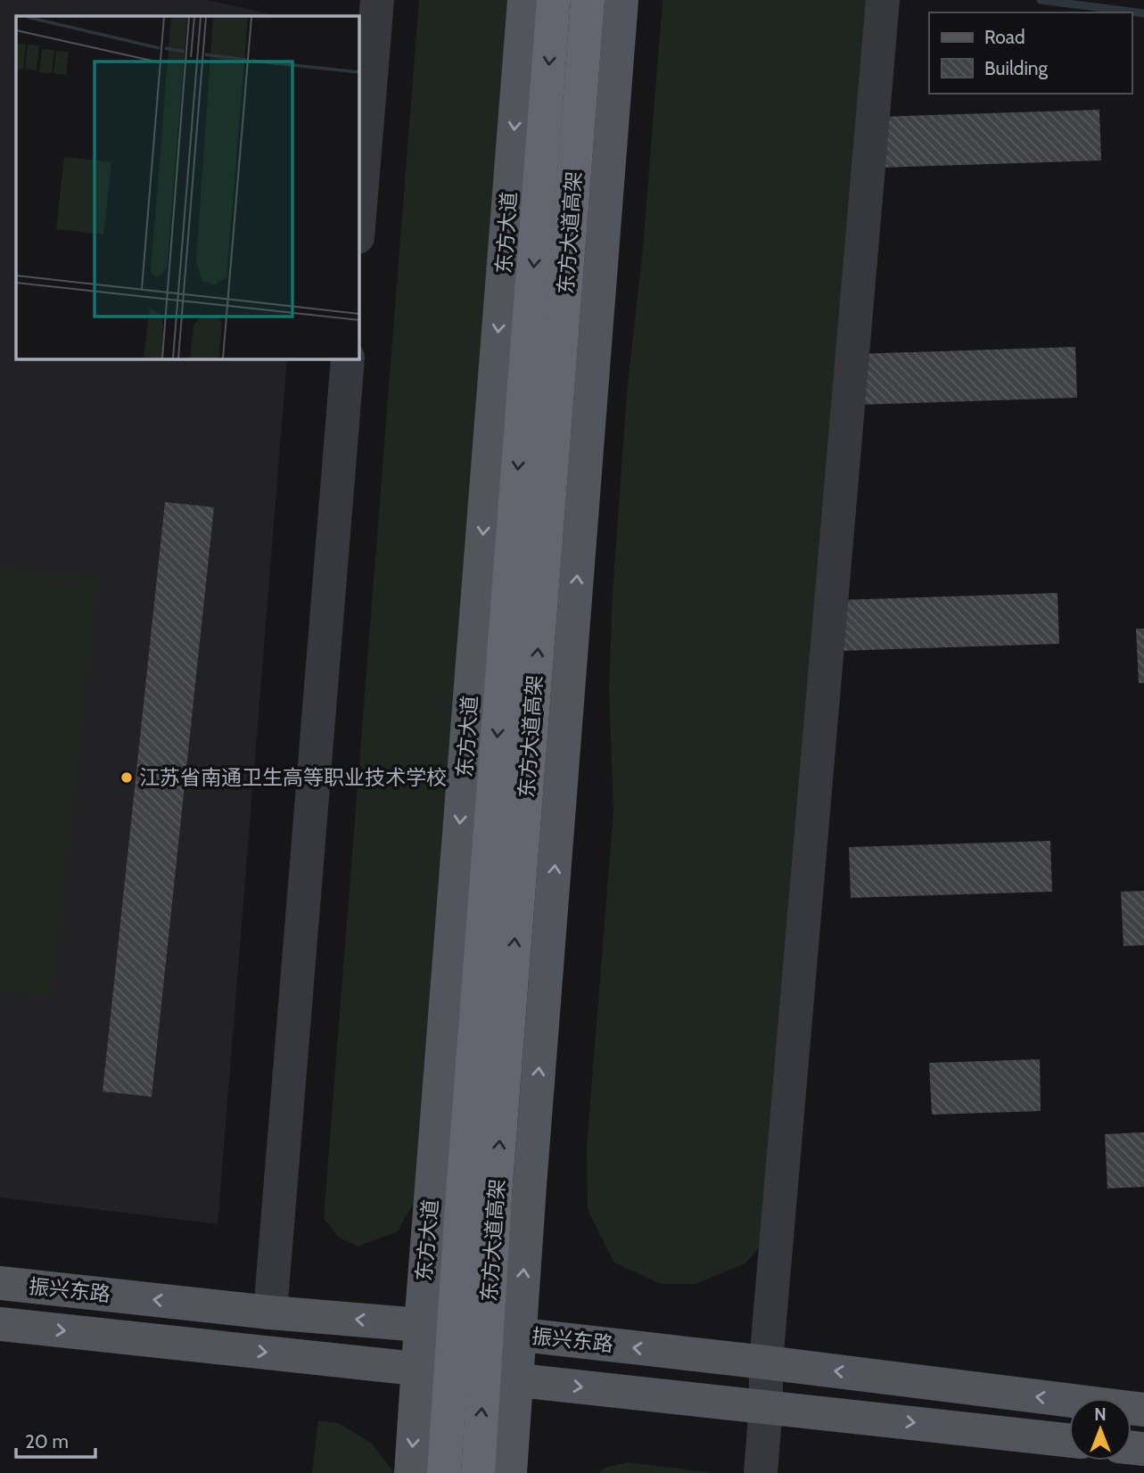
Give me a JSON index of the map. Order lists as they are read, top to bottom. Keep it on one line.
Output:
{"streets":{"highway":["东方大道高架"],"main road":["东方大道","振兴东路"]},"crossings":[["东方大道","振兴东路"]],"places":["江苏省南通卫生高等职业技术学校"],"legend":["Road","Building"],"scale_bar":"20 m","north":"top"}
